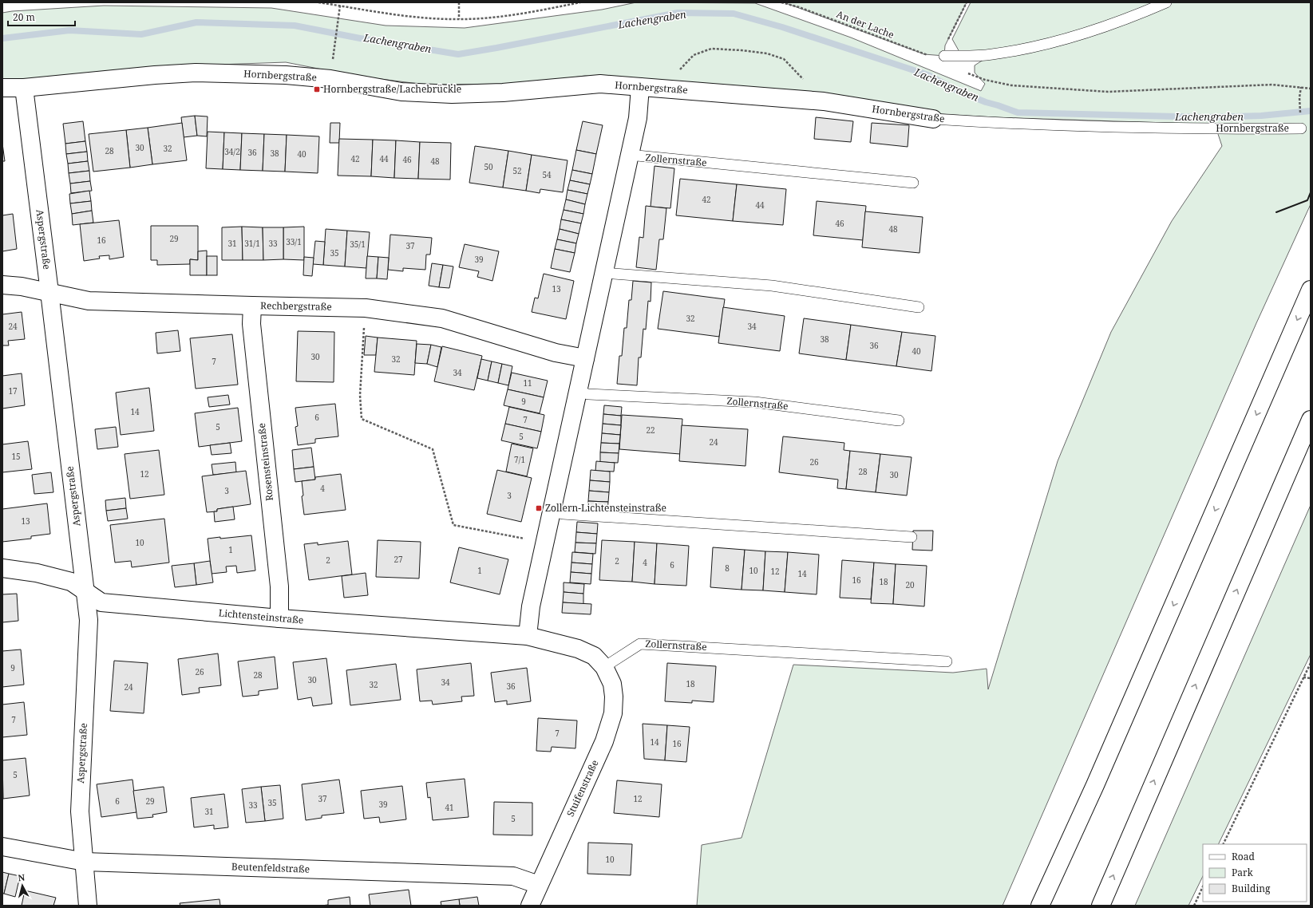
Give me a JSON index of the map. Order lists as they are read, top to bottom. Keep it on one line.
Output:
{"streets":{"main road":["Hornbergstraße","Aspergstraße","Rechbergstraße","Rosensteinstraße","Lichtensteinstraße","Stuifenstraße","Beutenfeldstraße"],"lane":["Zollernstraße"],"path":["An der Lache"]},"crossings":[["Hornbergstraße","Aspergstraße"],["Zollernstraße","Stuifenstraße"],["Aspergstraße","Rechbergstraße"],["Aspergstraße","Lichtensteinstraße"],["Aspergstraße","Beutenfeldstraße"],["Rechbergstraße","Rosensteinstraße"],["Rosensteinstraße","Lichtensteinstraße"],["Stuifenstraße","Beutenfeldstraße"]],"water":["Lachengraben"],"places":{"transit":["Hornbergstraße/Lachebrückle","Zollern-Lichtensteinstraße"]},"house_numbers":["30","32","28","34/2","36","38","40","42","44","46","48","50","52","54","42","44","46","48","29","16","33/1","31","31/1","33","35/1","37","35","39","13","32","24","34","38","36","40","30","32","7","34","11","17","9","14","6","7","5","22","5","24","15","7/1","26","28","12","30","4","3","3","13","10","1","27","2","2","4","6","8","1","10","12","14","16","18","20","9","26","28","30","34","18","32","36","24","7","7","14","16","5","37","12","6","29","35","39","33","41","31","5","10"],"legend":["Road","Park","Building"],"scale_bar":"20 m","north":"top"}
